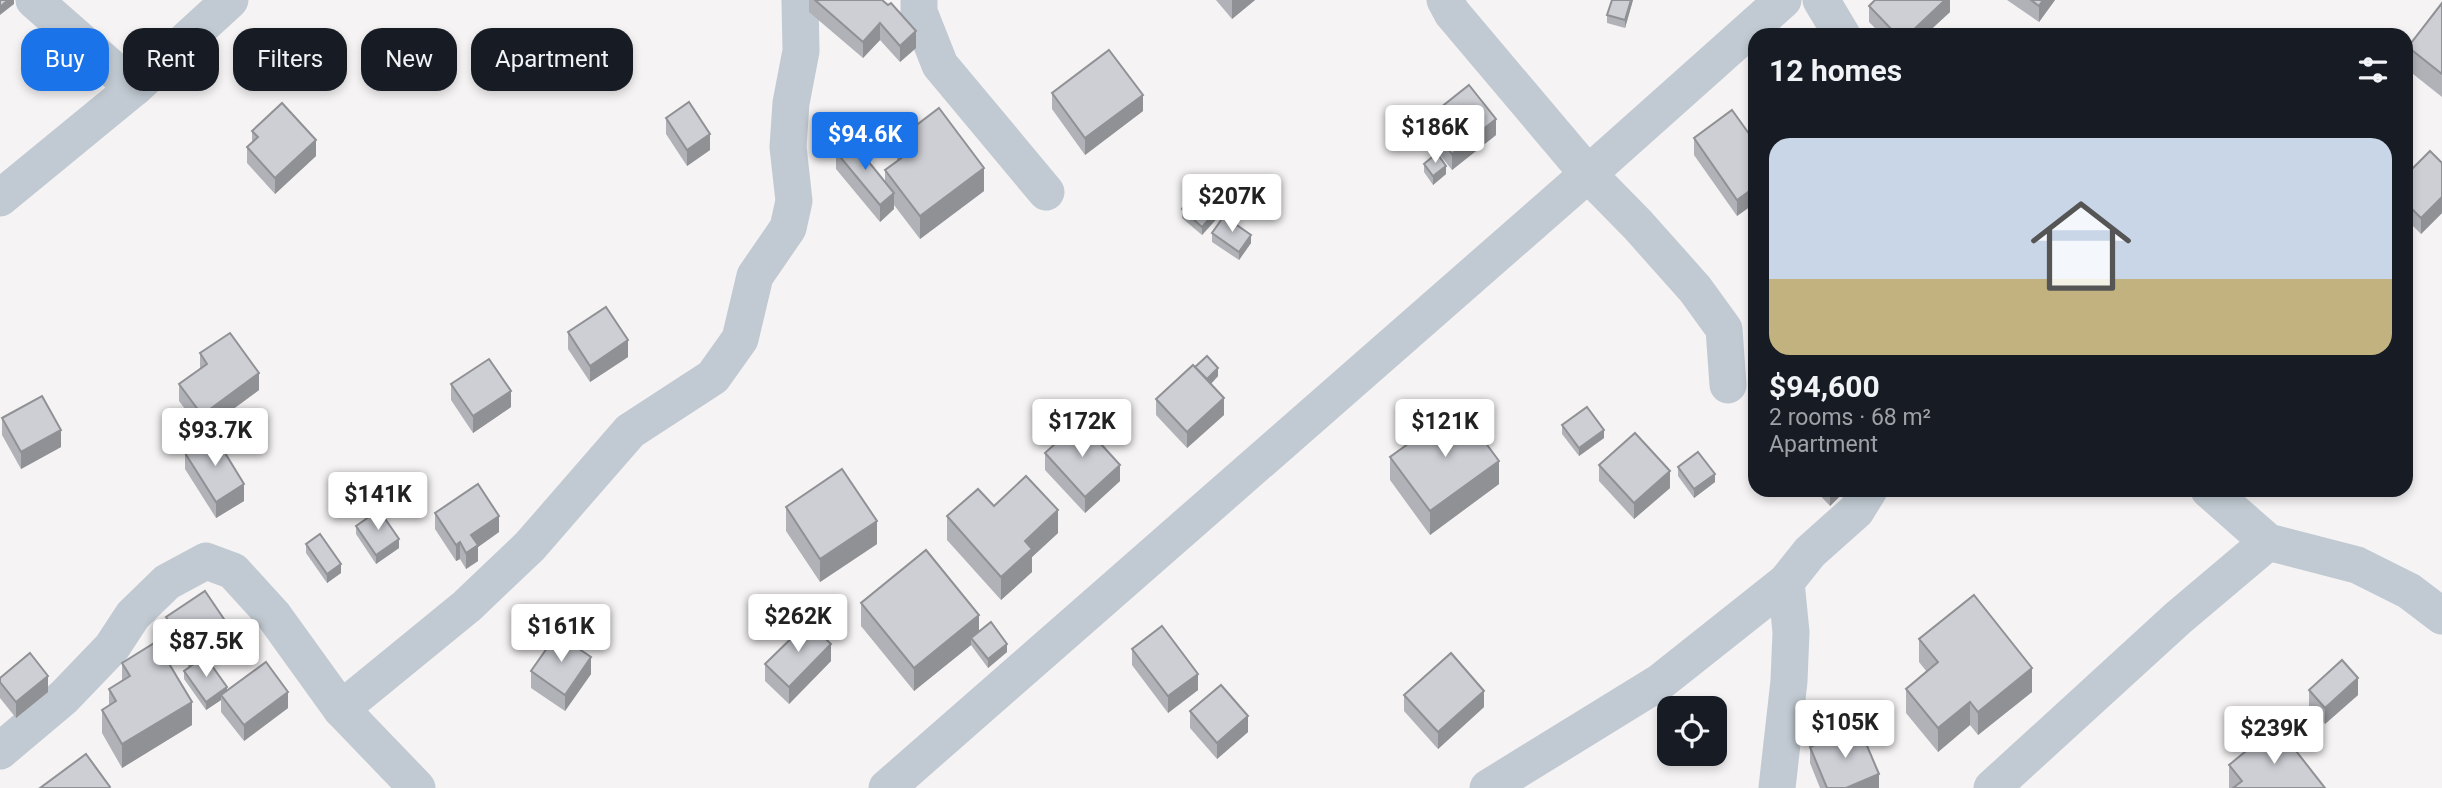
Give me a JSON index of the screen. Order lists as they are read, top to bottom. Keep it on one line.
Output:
{"page":{"chip":["Buy","Rent","Filters","New","Apartment"],"heading":"12 homes","price":["$186K","$94.6K","$207K","$172K","$121K","$93.7K","$141K","$262K","$161K","$87.5K","$105K","$239K"],"list":[{"name":"$94,600","note":"2 rooms · 68 m² · Apartment"}]}}
